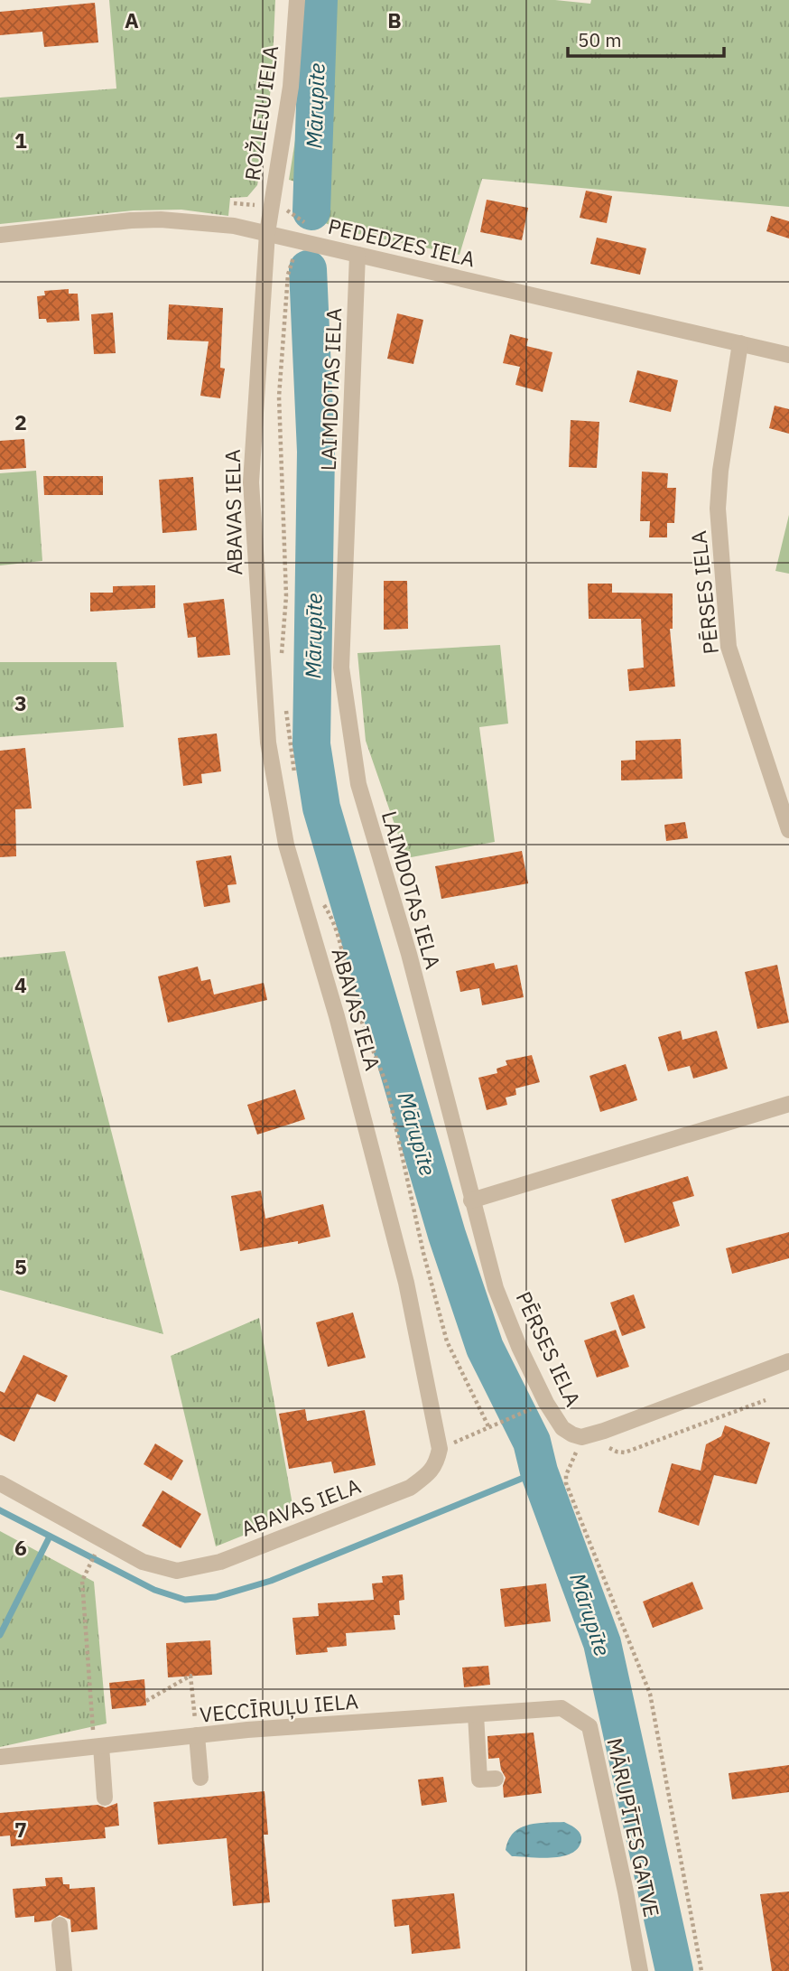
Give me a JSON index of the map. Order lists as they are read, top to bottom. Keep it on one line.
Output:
{"streets":{"street":["ROŽLEJU IELA","PEDEDZES IELA","LAIMDOTAS IELA","ABAVAS IELA","PĒRSES IELA","VECCĪRUĻU IELA","MĀRUPĪTES GATVE"]},"crossings":[["ROŽLEJU IELA","PEDEDZES IELA"],["ROŽLEJU IELA","ABAVAS IELA"],["PEDEDZES IELA","LAIMDOTAS IELA"],["PEDEDZES IELA","ABAVAS IELA"],["PEDEDZES IELA","PĒRSES IELA"],["LAIMDOTAS IELA","PĒRSES IELA"],["VECCĪRUĻU IELA","MĀRUPĪTES GATVE"]],"water":["Mārupīte"],"scale_bar":"50 m","grid":{"columns":["A","B"],"rows":["1","2","3","4","5","6","7"]}}
